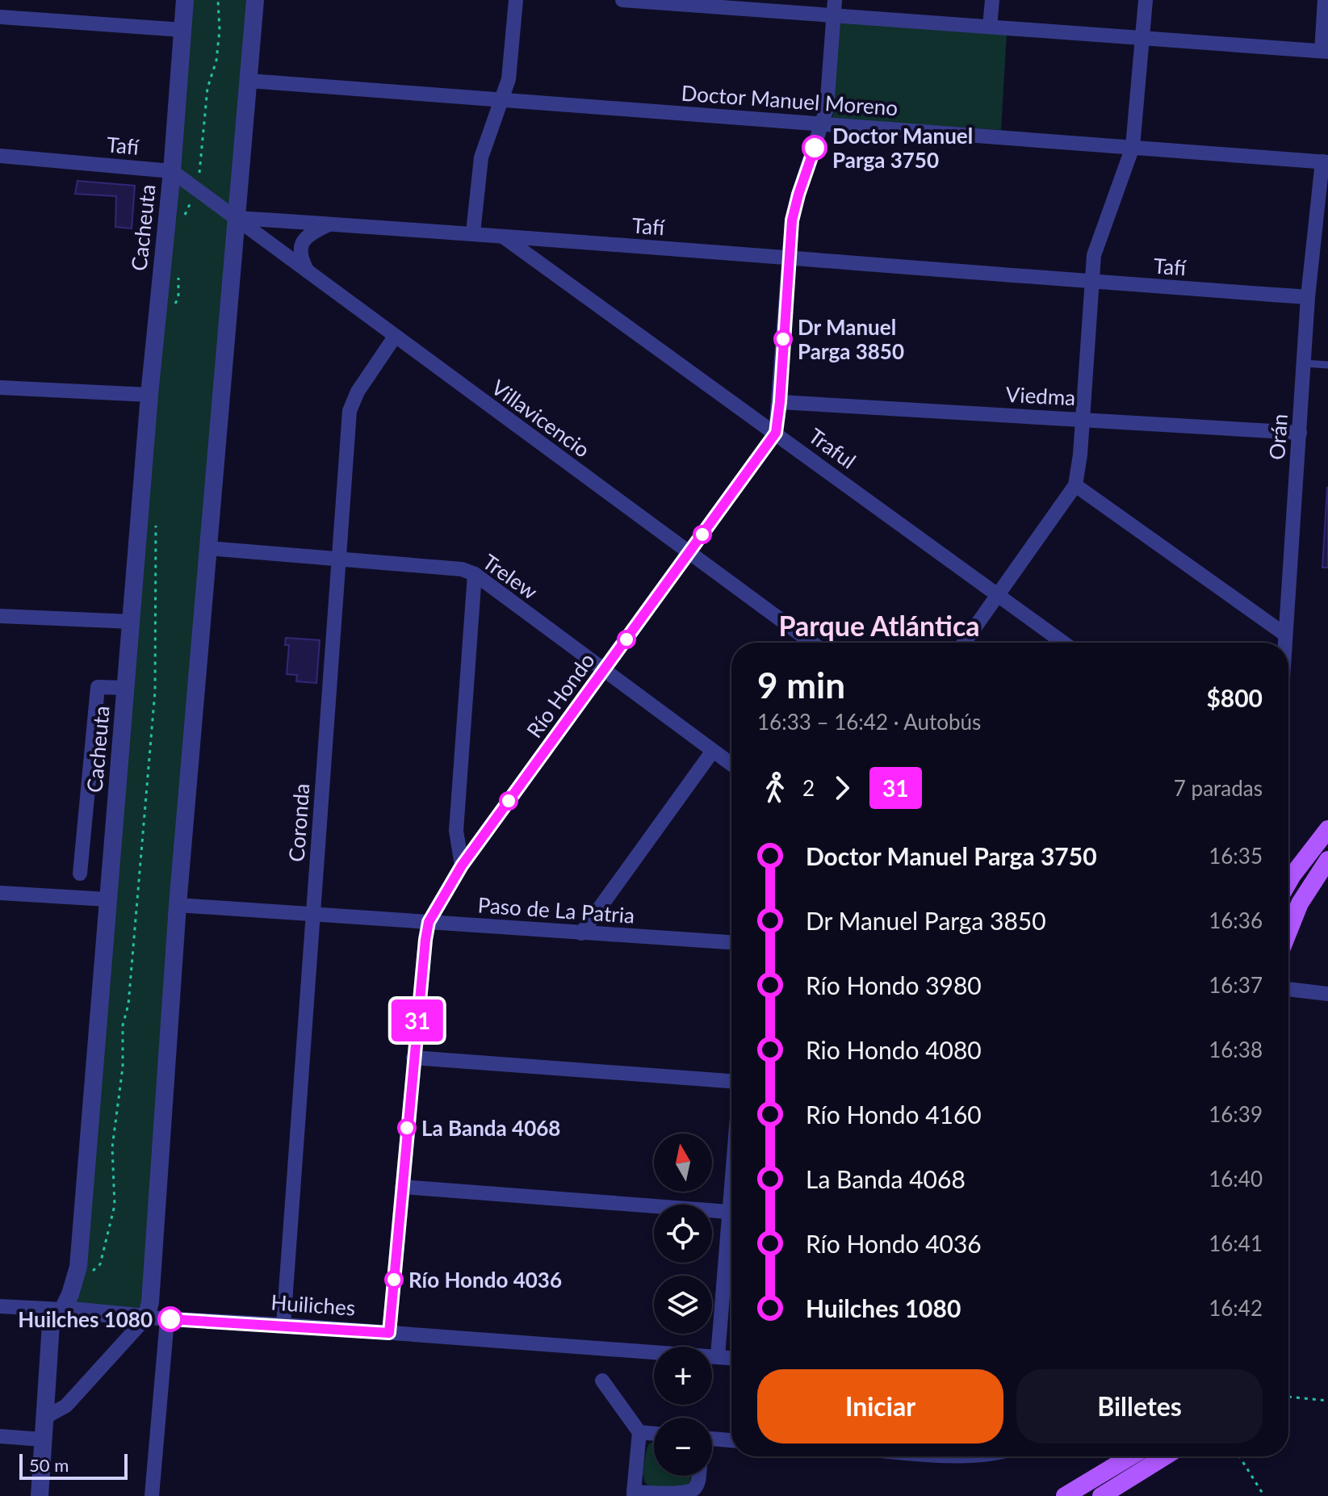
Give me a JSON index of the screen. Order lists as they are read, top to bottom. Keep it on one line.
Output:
{"streets":{"street":["Doctor Manuel Moreno","Tafí","Cacheuta","Viedma","Villavicencio","Orán","Traful","Trelew","Río Hondo","Coronda","Paso de La Patria","Huiliches"]},"crossings":[["Doctor Manuel Moreno","Orán"],["Tafí","Cacheuta"],["Tafí","Villavicencio"],["Tafí","Orán"],["Tafí","Traful"],["Cacheuta","Huiliches"],["Viedma","Orán"],["Villavicencio","Río Hondo"],["Villavicencio","Coronda"],["Traful","Río Hondo"],["Trelew","Río Hondo"],["Trelew","Coronda"],["Río Hondo","Paso de La Patria"],["Coronda","Paso de La Patria"],["Coronda","Huiliches"]],"districts":["Parque Atlántica"],"places":["Doctor Manuel Parga 3750","Dr Manuel Parga 3850","La Banda 4068","Río Hondo 4036","Huilches 1080"],"lines":["bus line 31"],"scale_bar":"50 m","north":"top","page":{"on_map":"31","heading":["9 min","16:33 – 16:42 · Autobús","$800"],"legs":["2","31","7 paradas"],"list":[{"name":"Doctor Manuel Parga 3750","value":"16:35"},{"name":"Dr Manuel Parga 3850","value":"16:36"},{"name":"Río Hondo 3980","value":"16:37"},{"name":"Rio Hondo 4080","value":"16:38"},{"name":"Río Hondo 4160","value":"16:39"},{"name":"La Banda 4068","value":"16:40"},{"name":"Río Hondo 4036","value":"16:41"},{"name":"Huilches 1080","value":"16:42"}],"map_buttons":["+","−"],"buttons":["Iniciar","Billetes"],"scale":"50 m"}}
